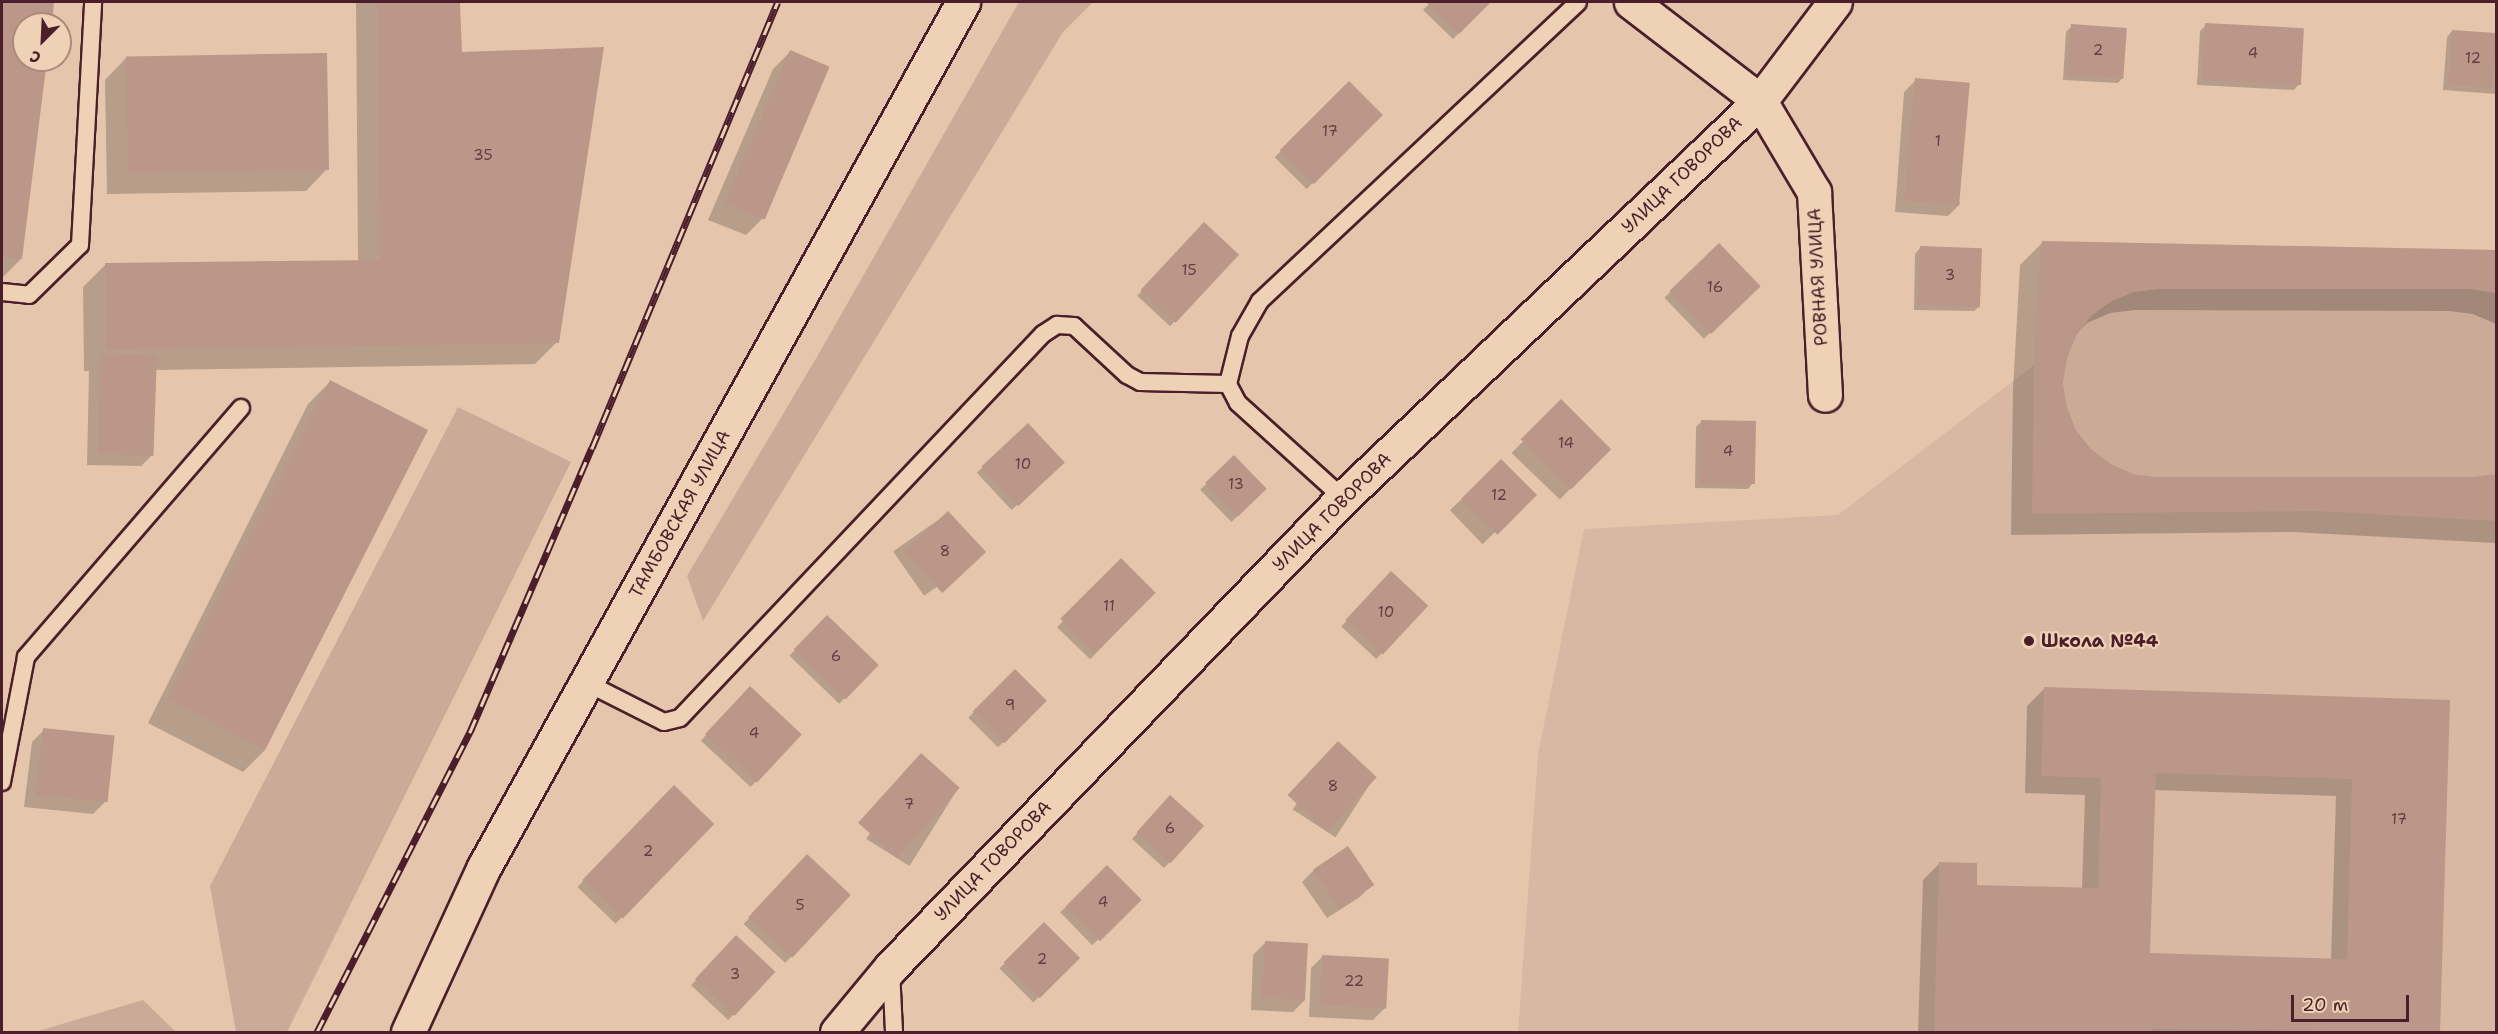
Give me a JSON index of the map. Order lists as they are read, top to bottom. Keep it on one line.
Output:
{"streets":{"street":["УЛИЦА ГОВОРОВА","РОВНАЯ УЛИЦА","ТАМБОВСКАЯ УЛИЦА"]},"crossings":[["УЛИЦА ГОВОРОВА","РОВНАЯ УЛИЦА"]],"places":["Школа №44"],"house_numbers":["2","4","12","17","1","35","15","3","16","14","4","10","13","12","8","11","10","6","9","4","8","7","17","6","2","4","5","2","3","22"],"scale_bar":"20 m","north":"bottom left"}
